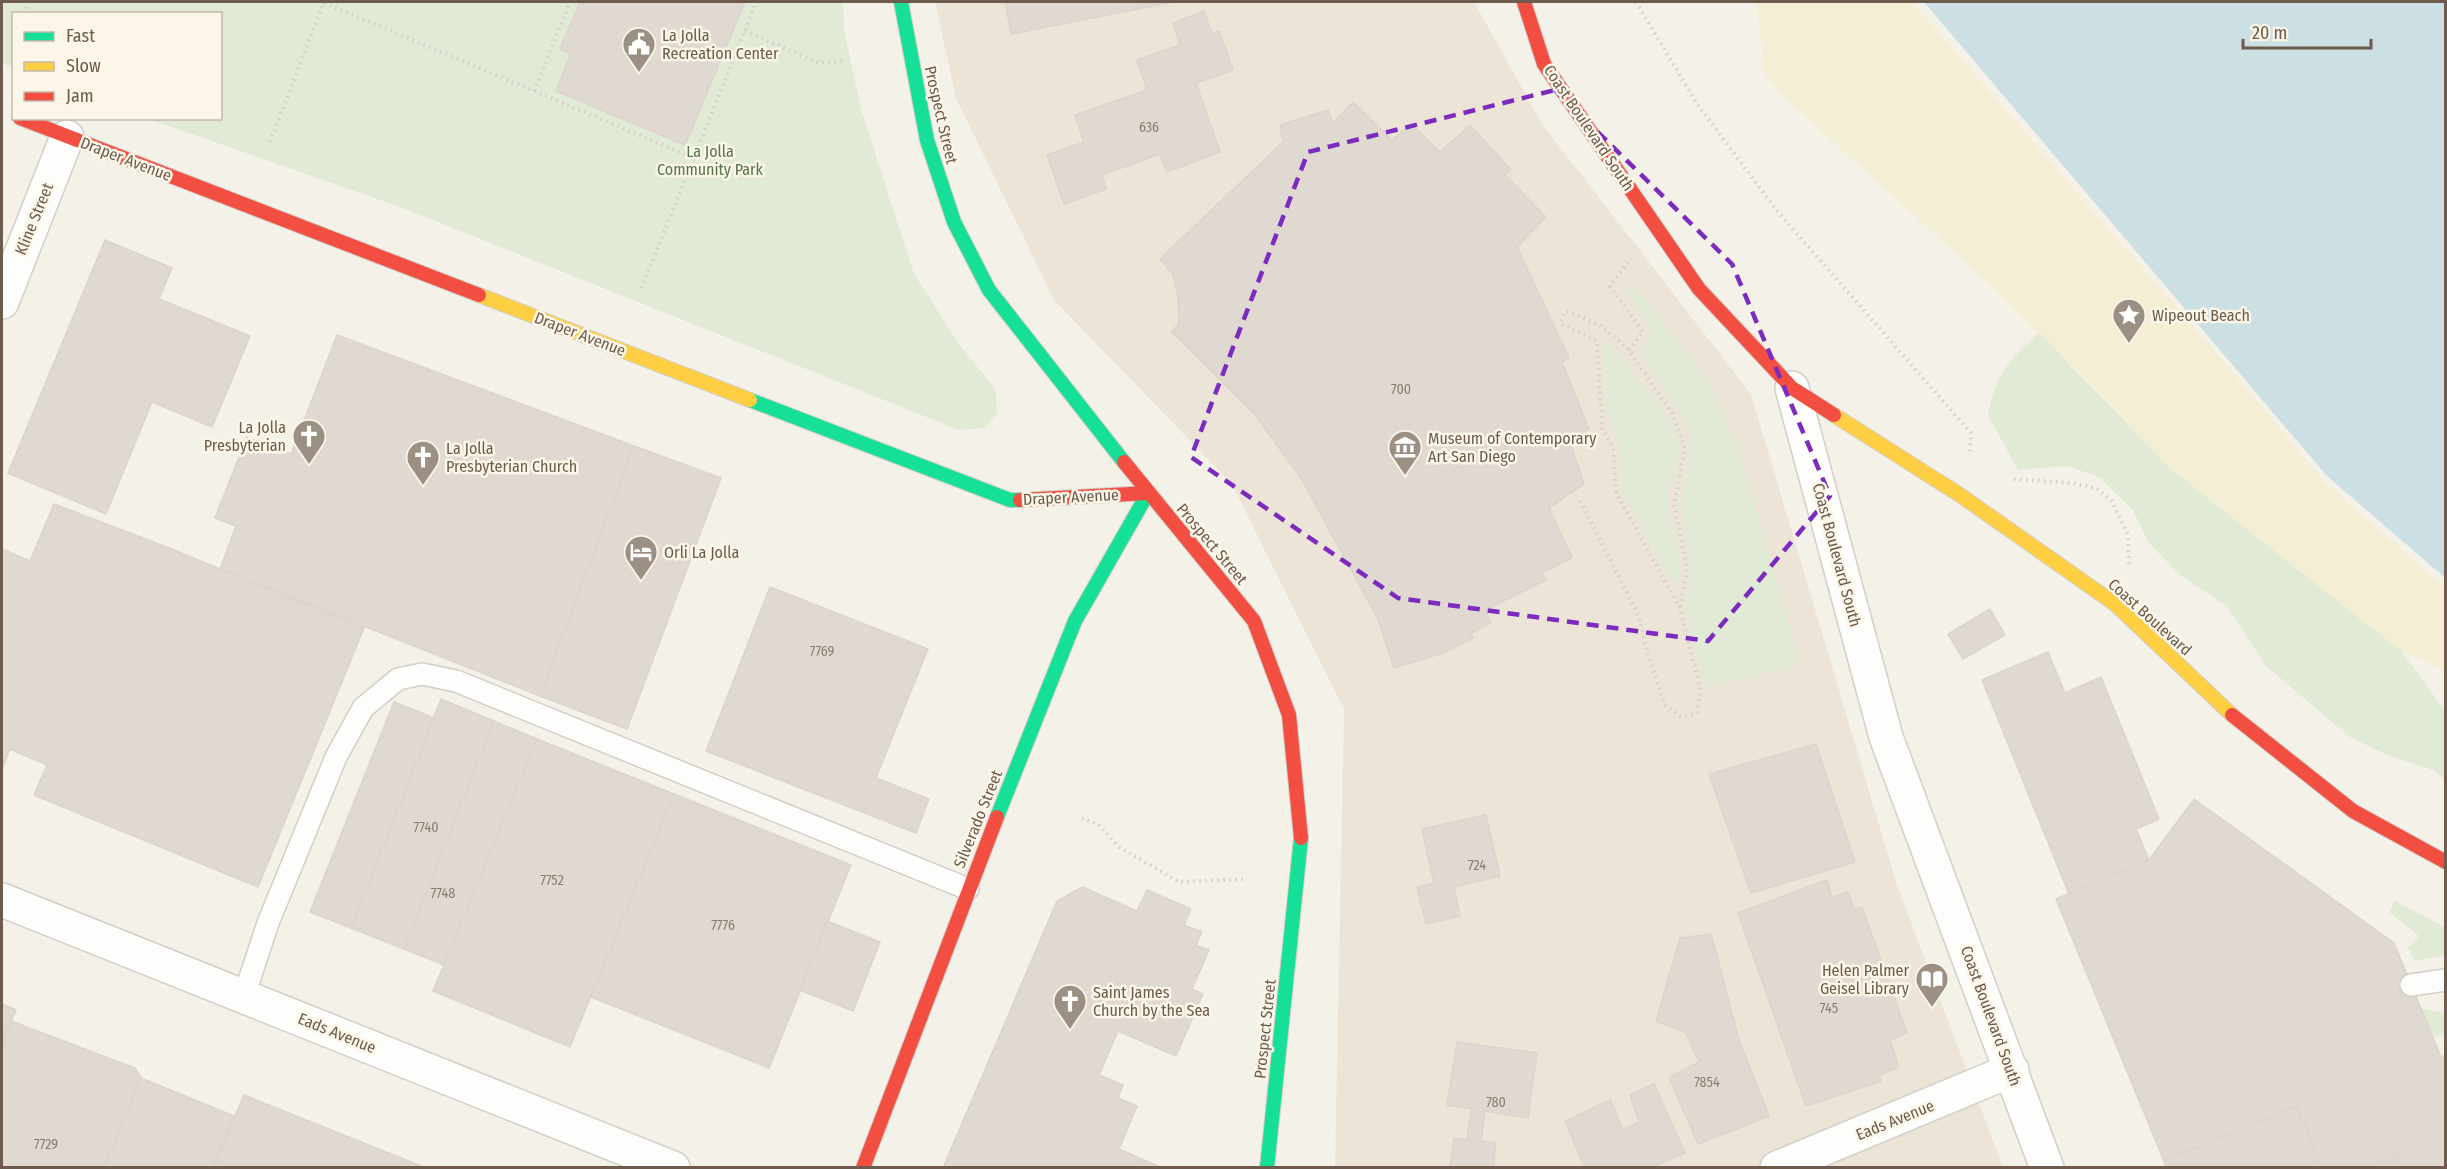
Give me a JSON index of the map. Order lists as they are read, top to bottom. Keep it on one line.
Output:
{"streets":{"street":["Prospect Street","Coast Boulevard South","Draper Avenue","Kline Street","Coast Boulevard","Silverado Street","Eads Avenue"]},"crossings":[["Prospect Street","Draper Avenue"],["Prospect Street","Silverado Street"],["Coast Boulevard South","Coast Boulevard"],["Coast Boulevard South","Eads Avenue"],["Draper Avenue","Kline Street"],["Draper Avenue","Silverado Street"]],"parks":["La Jolla Community Park"],"places":{"public building":["La Jolla Recreation Center"],"place":["Wipeout Beach"],"church":["La Jolla Presbyterian","La Jolla Presbyterian Church","Saint James Church by the Sea"],"museum":["Museum of Contemporary Art San Diego"],"hotel":["Orli La Jolla"],"library":["Helen Palmer Geisel Library"]},"house_numbers":["636","700","7769","7740","724","7752","7748","7776","745","7854","780","7729"],"legend":["Fast","Slow","Jam"],"scale_bar":"20 m"}
